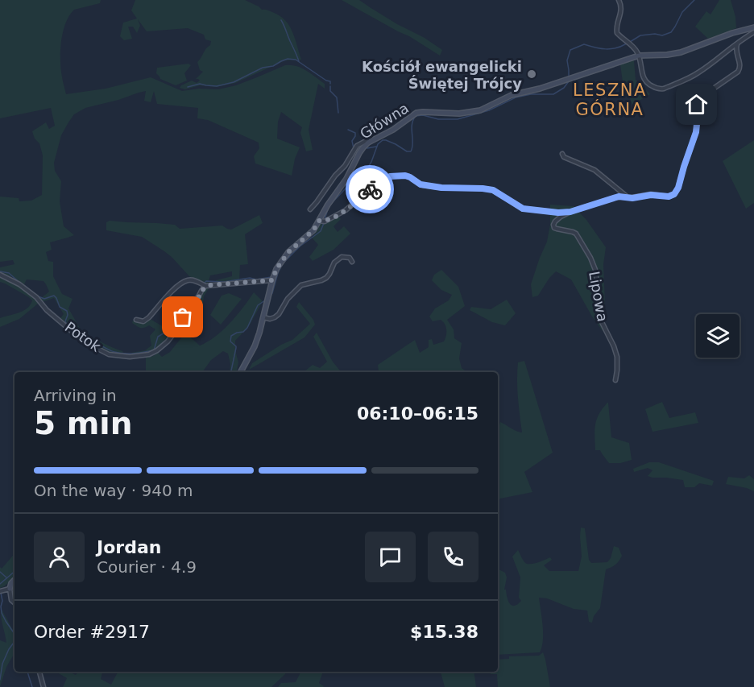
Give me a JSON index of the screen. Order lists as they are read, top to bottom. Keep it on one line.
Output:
{"streets":{"street":["Główna","Lipowa","Potok"]},"districts":["LESZNA GÓRNA"],"places":["Kościół ewangelicki Świętej Trójcy"],"page":{"heading":["5 min","Arriving in","06:10–06:15"],"panel":["Jordan","Courier · 4.9","Order #2917","$15.38"],"bar":"On the way · 940 m"}}
